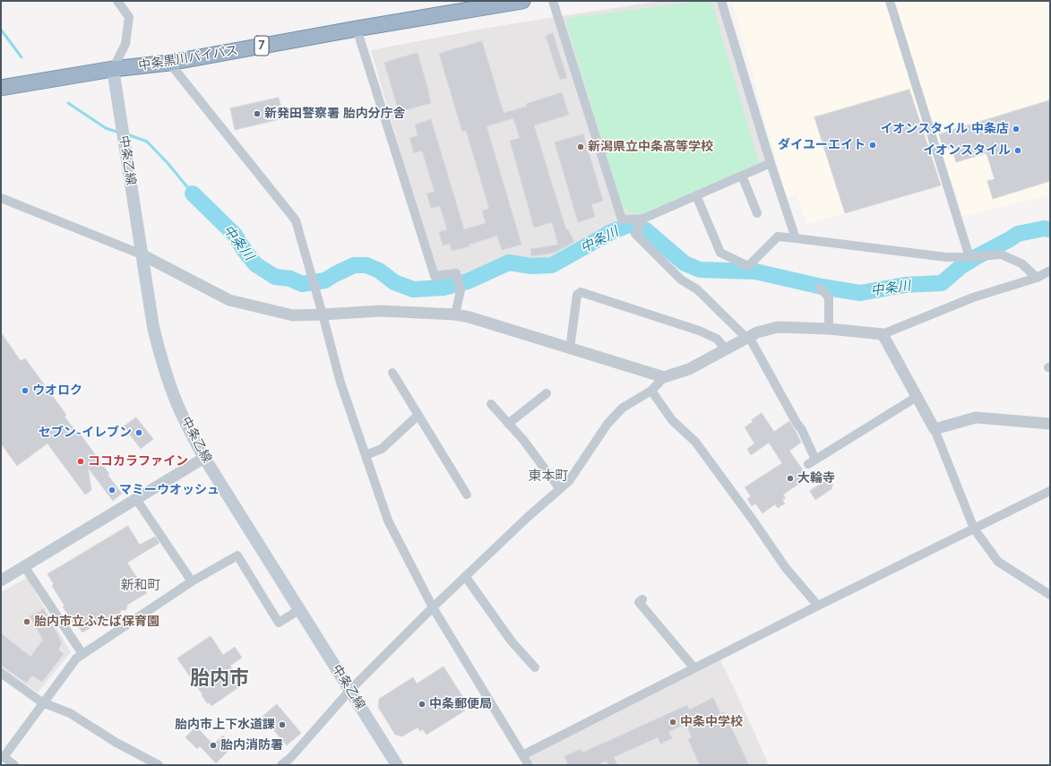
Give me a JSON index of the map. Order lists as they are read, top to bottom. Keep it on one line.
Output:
{"streets":{"highway":["7","中条黒川バイパス"],"main road":["中条乙線"]},"crossings":[["中条黒川バイパス","中条乙線"]],"districts":["東本町","新和町","胎内市"],"water":["中条川"],"places":["新発田警察署 胎内分庁舎","イオンスタイル 中条店","ダイユーエイト","新潟県立中条高等学校","イオンスタイル","ウオロク","セブン-イレブン","ココカラファイン","大輪寺","マミーウオッシュ","胎内市立ふたば保育園","中条郵便局","中条中学校","胎内市上下水道課","胎内消防署"]}
